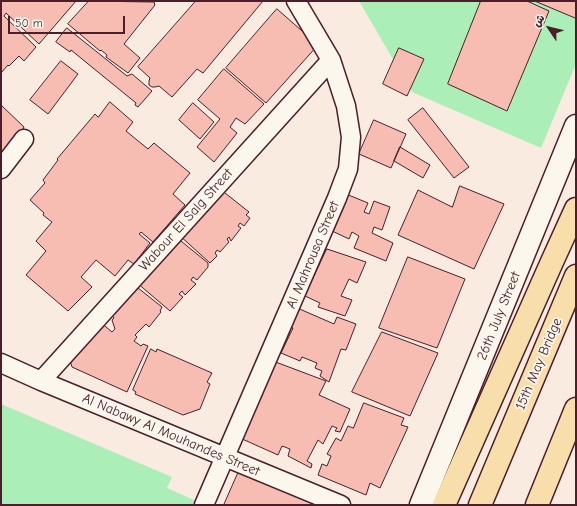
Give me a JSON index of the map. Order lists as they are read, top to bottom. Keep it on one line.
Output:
{"streets":{"highway":["15th May Bridge"],"main road":["26th July Street"],"street":["Wabour El Salg Street","Al Mahrousa Street","Al Nabawy Al Mouhandes Street"]},"crossings":[["Wabour El Salg Street","Al Mahrousa Street"],["Wabour El Salg Street","Al Nabawy Al Mouhandes Street"],["Al Mahrousa Street","Al Nabawy Al Mouhandes Street"]],"scale_bar":"50 m","north":"top left"}
